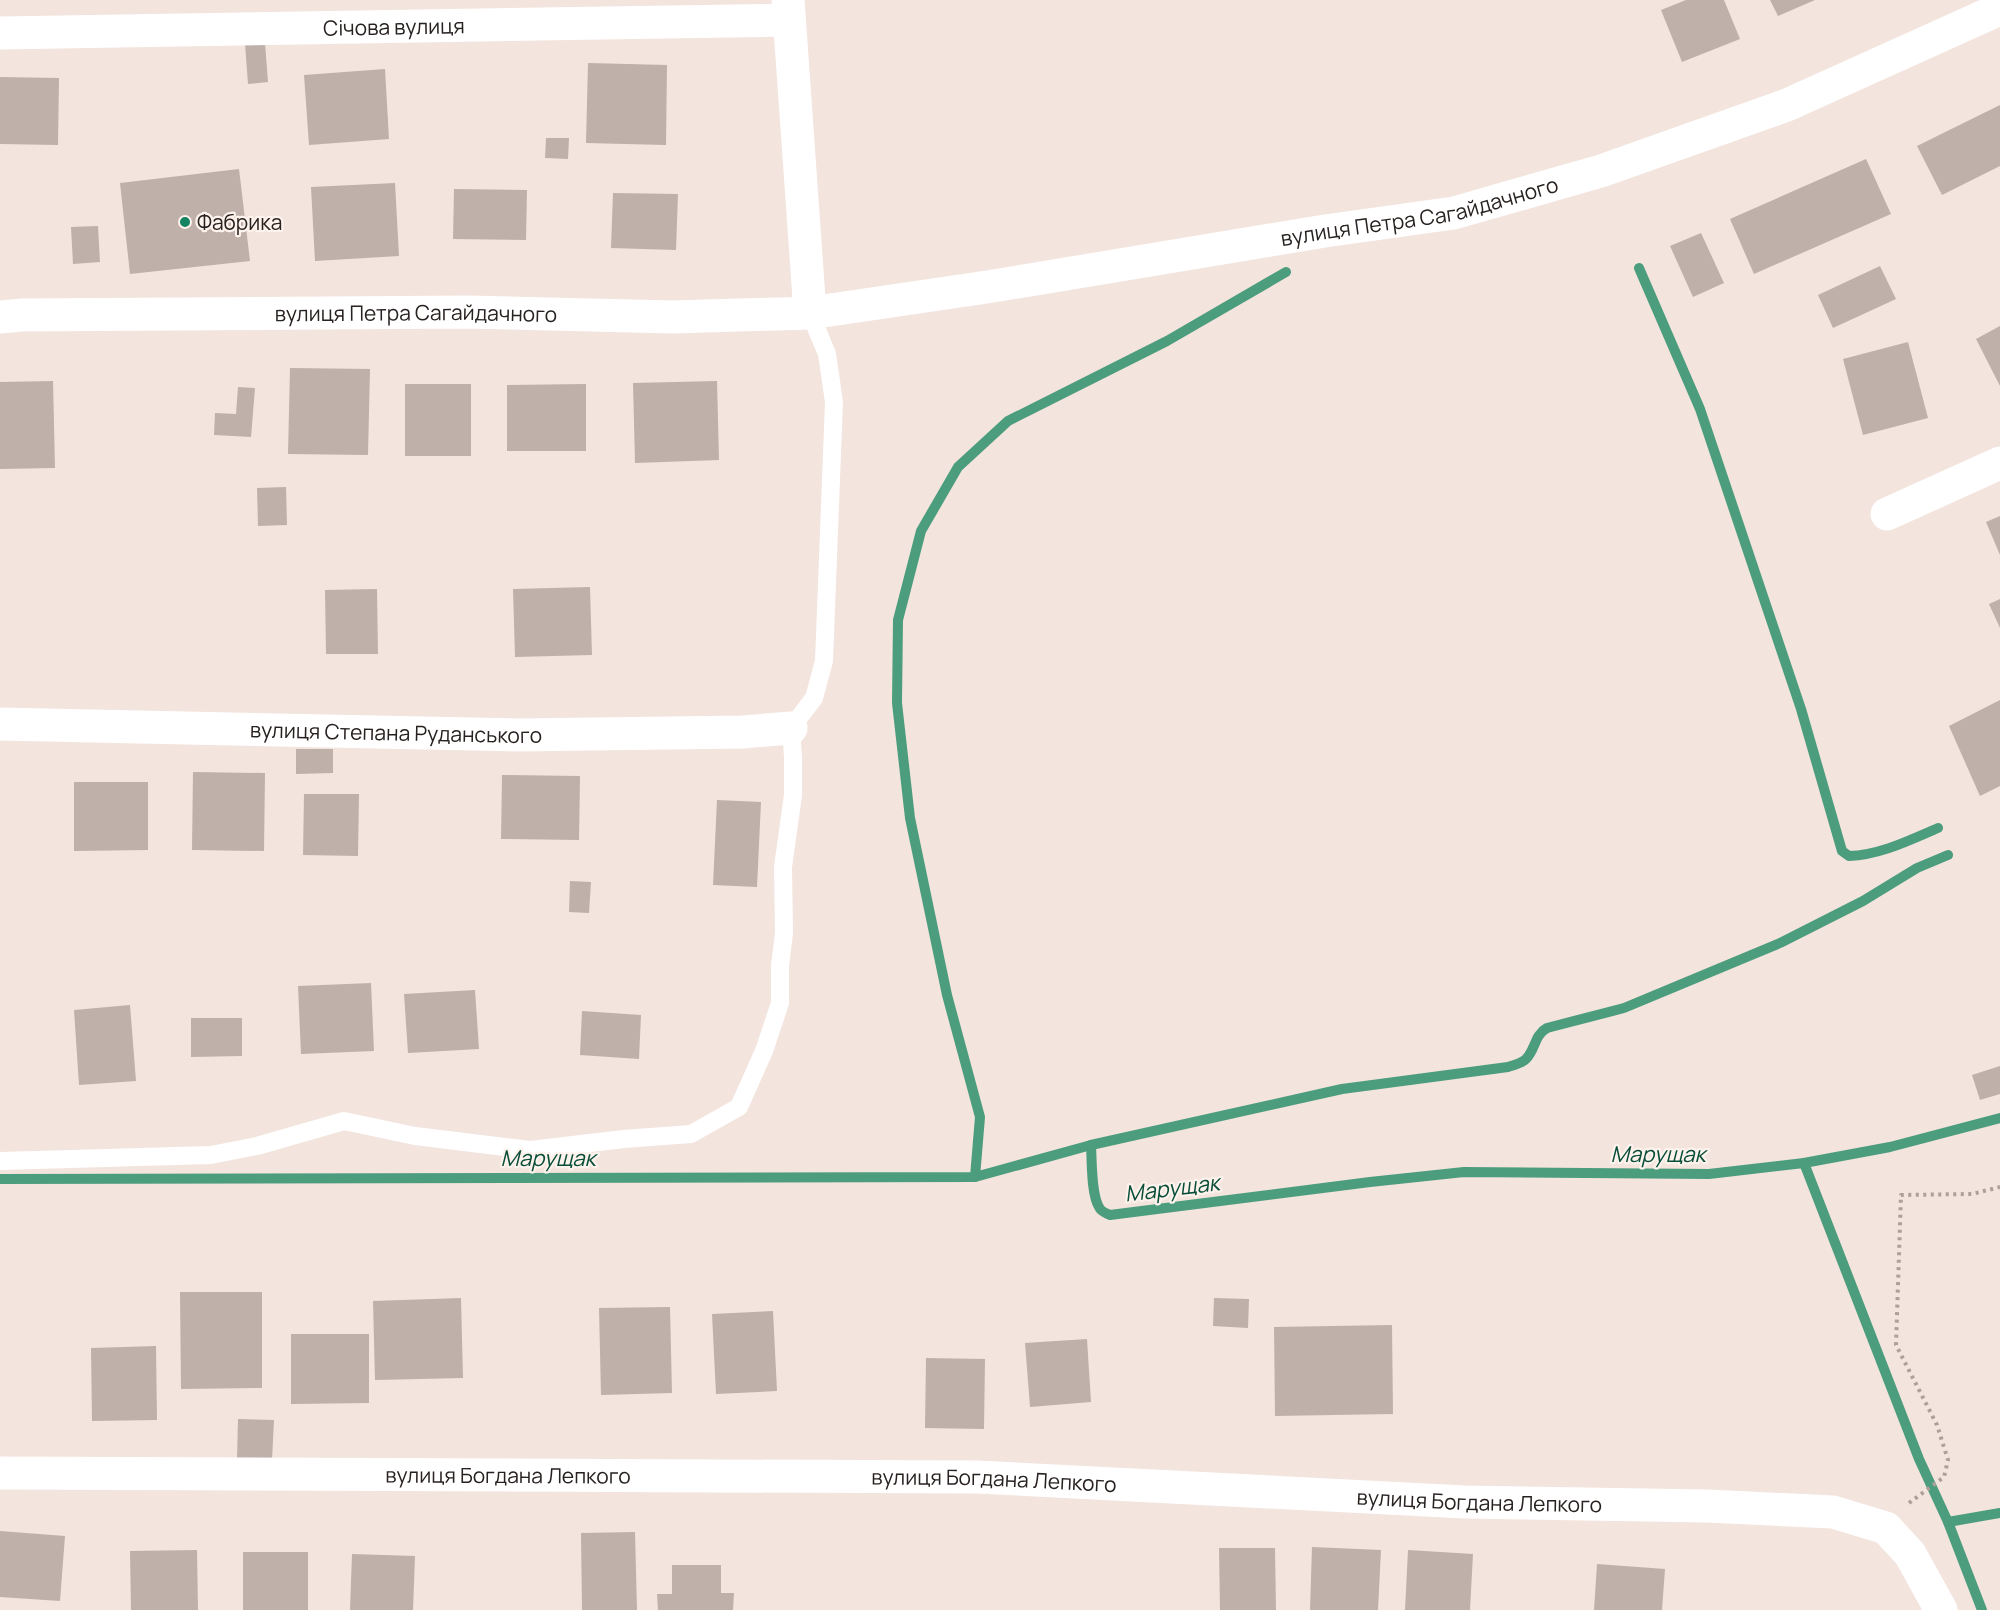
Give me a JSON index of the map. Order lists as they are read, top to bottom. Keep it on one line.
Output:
{"streets":{"street":["Січова вулиця","вулиця Петра Сагайдачного","вулиця Степана Руданського","вулиця Богдана Лепкого"]},"water":["Марущак"],"places":["Фабрика"]}
